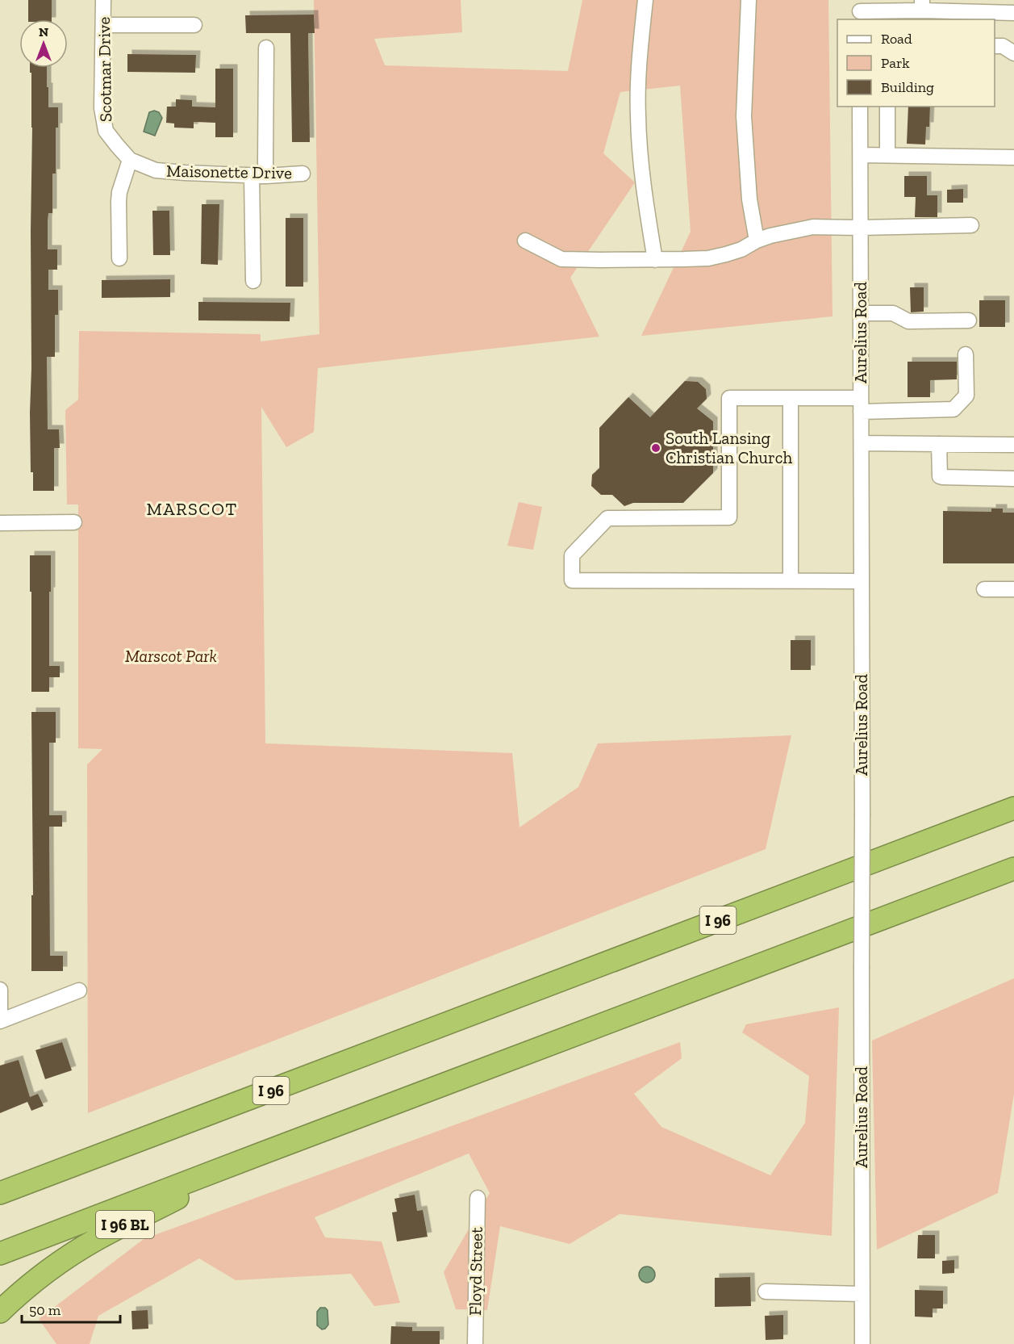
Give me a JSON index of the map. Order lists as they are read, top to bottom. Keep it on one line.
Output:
{"streets":{"highway":["I 96","I 96 BL"],"street":["Scotmar Drive","Maisonette Drive","Aurelius Road","Floyd Street"]},"crossings":[["Scotmar Drive","Maisonette Drive"]],"districts":["MARSCOT"],"parks":["Marscot Park"],"places":["South Lansing Christian Church"],"legend":["Road","Park","Building"],"scale_bar":"50 m","north":"top"}
